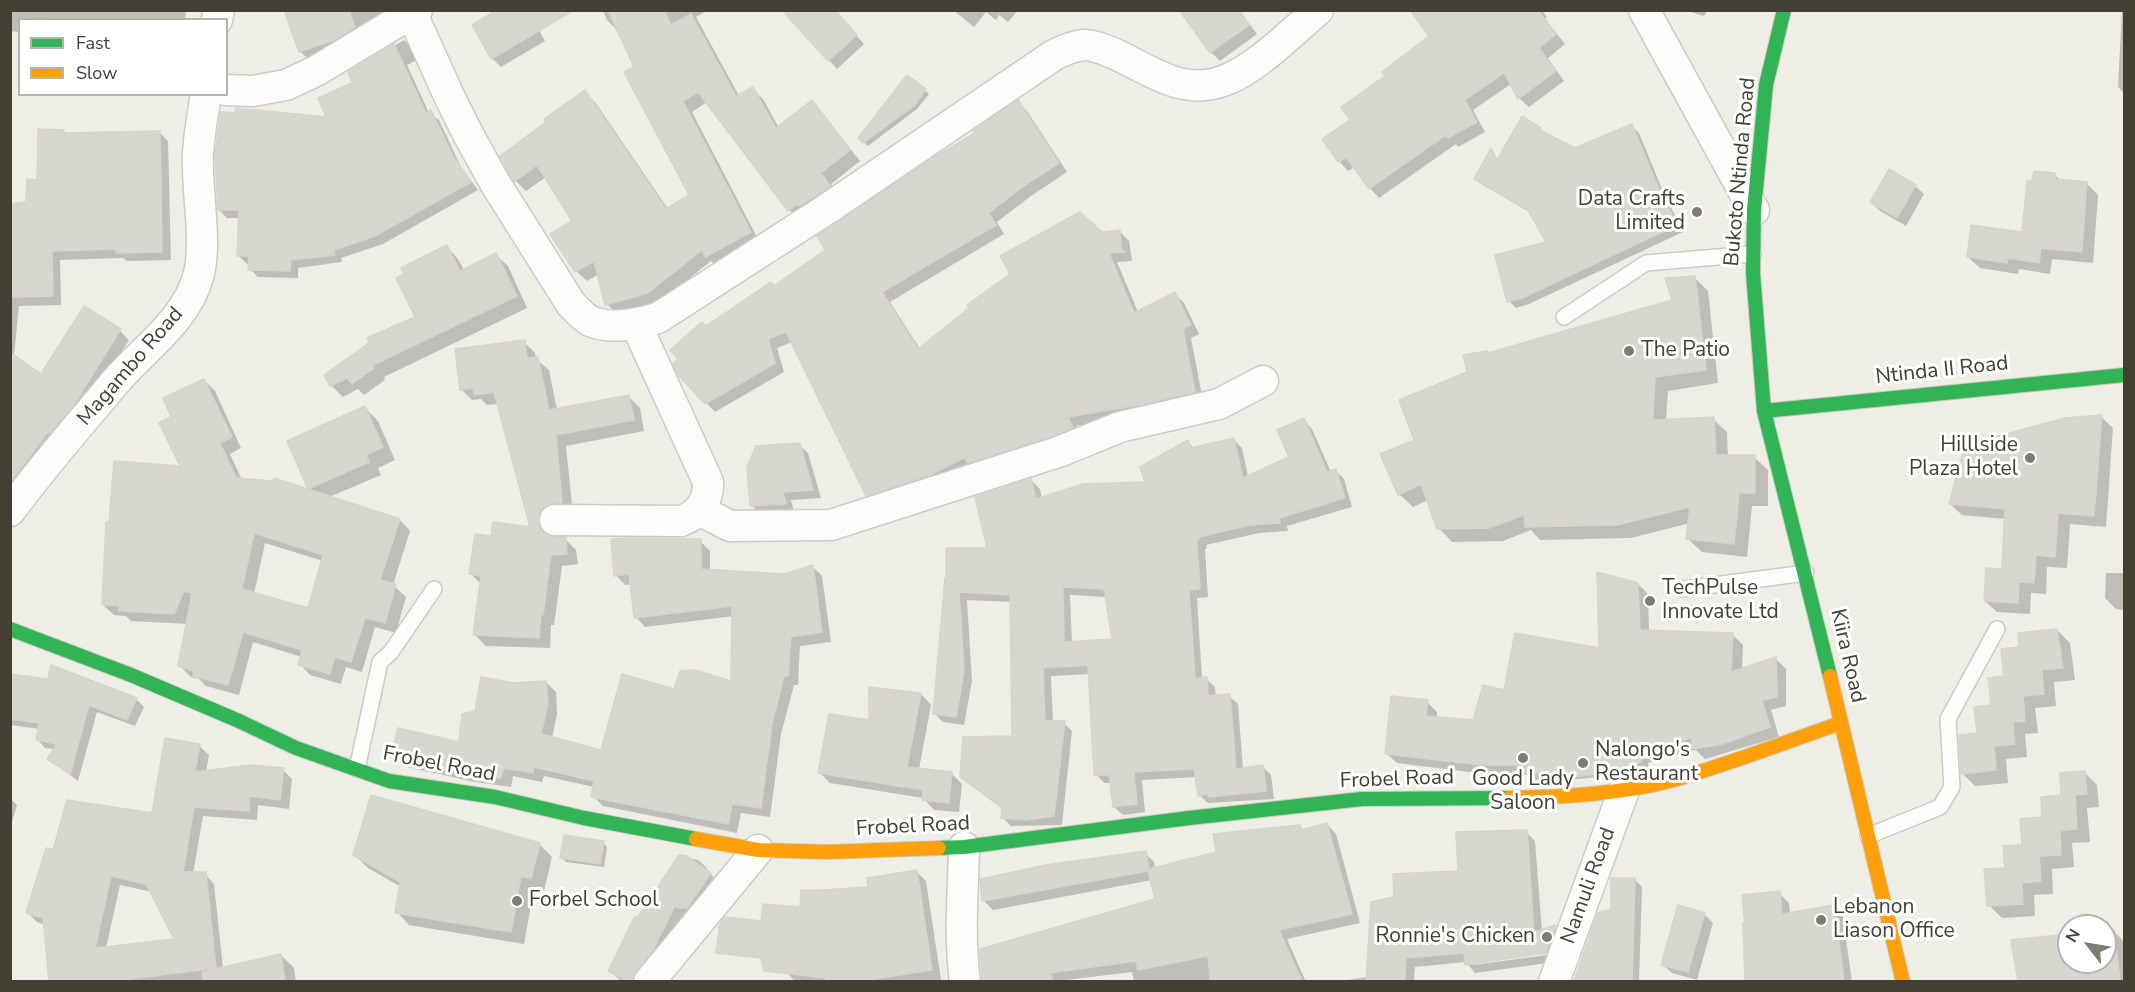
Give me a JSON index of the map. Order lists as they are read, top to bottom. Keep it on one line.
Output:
{"streets":{"street":["Bukoto Ntinda Road","Magambo Road","Ntinda II Road","Kiira Road","Frobel Road","Namuli Road"]},"crossings":[["Bukoto Ntinda Road","Kiira Road"],["Ntinda II Road","Kiira Road"],["Kiira Road","Frobel Road"],["Frobel Road","Namuli Road"]],"places":["Data Crafts Limited","The Patio","Hilllside Plaza Hotel","TechPulse Innovate Ltd","Good Lady Saloon","Nalongo's Restaurant","Forbel School","Lebanon Liason Office","Ronnie's Chicken"],"legend":["Fast","Slow"],"north":"top left"}
